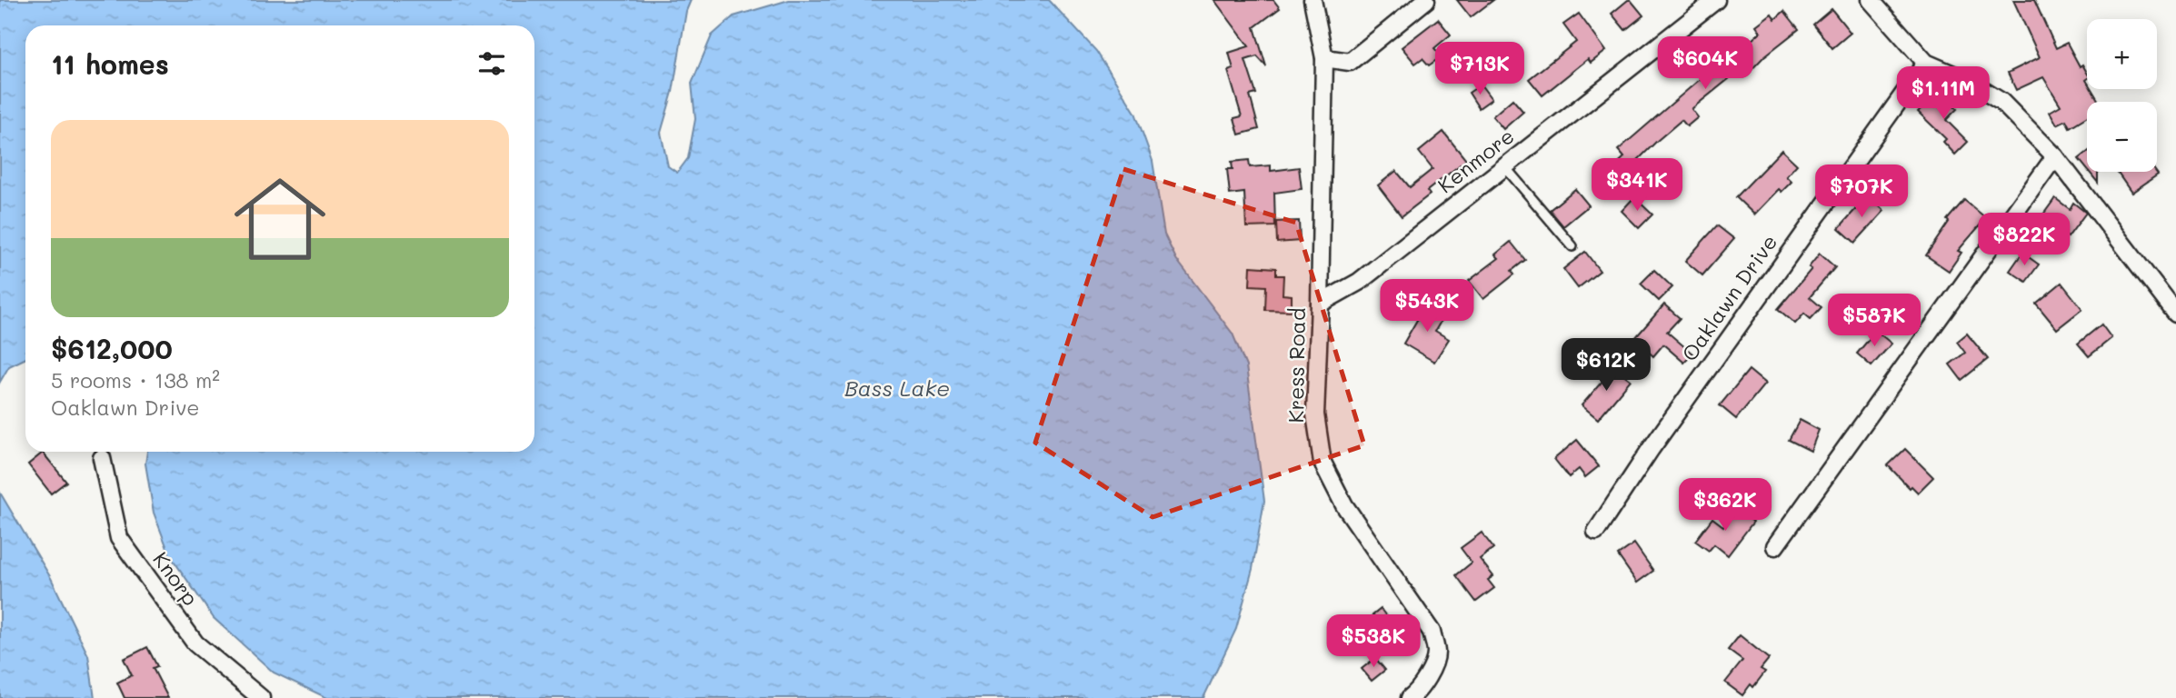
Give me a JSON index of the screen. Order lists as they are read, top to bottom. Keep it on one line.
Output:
{"streets":{"street":["Kenmore","Oaklawn Drive","Kress Road","Knorp"]},"crossings":[["Kenmore","Kress Road"]],"water":["Bass Lake"],"page":{"map_buttons":["+","−"],"heading":"11 homes","price":["$604K","$713K","$1.11M","$341K","$707K","$822K","$543K","$587K","$612K","$362K","$538K"],"list":[{"name":"$612,000","note":"5 rooms · 138 m² · Oaklawn Drive"}]}}
